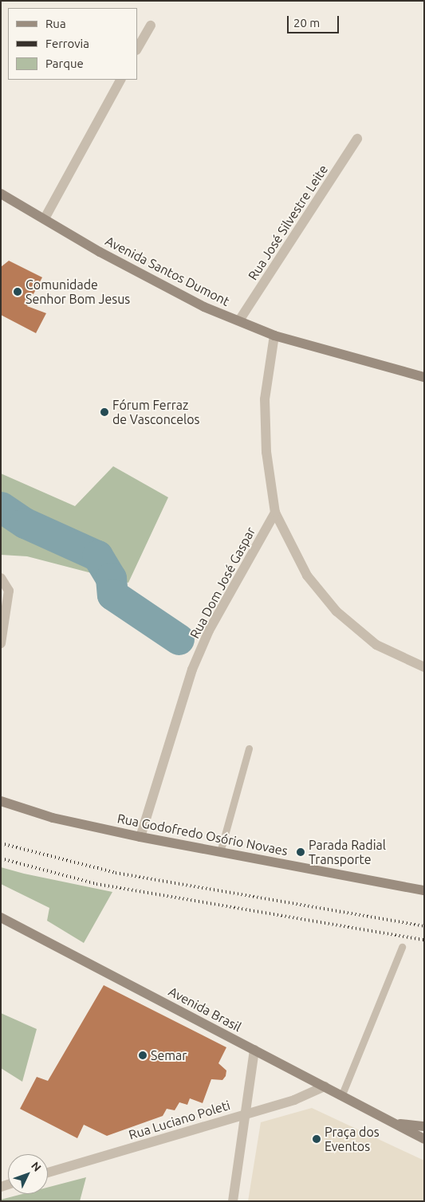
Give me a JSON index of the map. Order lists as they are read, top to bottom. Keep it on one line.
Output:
{"streets":{"main road":["Avenida Santos Dumont","Rua Godofredo Osório Novaes","Avenida Brasil"],"street":["Rua José Silvestre Leite","Rua Dom José Gaspar","Rua Luciano Poleti"]},"crossings":[["Rua José Silvestre Leite","Avenida Santos Dumont"],["Rua Dom José Gaspar","Rua Godofredo Osório Novaes"],["Avenida Brasil","Rua Luciano Poleti"]],"places":["Comunidade Senhor Bom Jesus","Fórum Ferraz de Vasconcelos","Parada Radial Transporte","Semar","Praça dos Eventos"],"legend":["Rua","Ferrovia","Parque"],"scale_bar":"20 m","north":"top right"}
